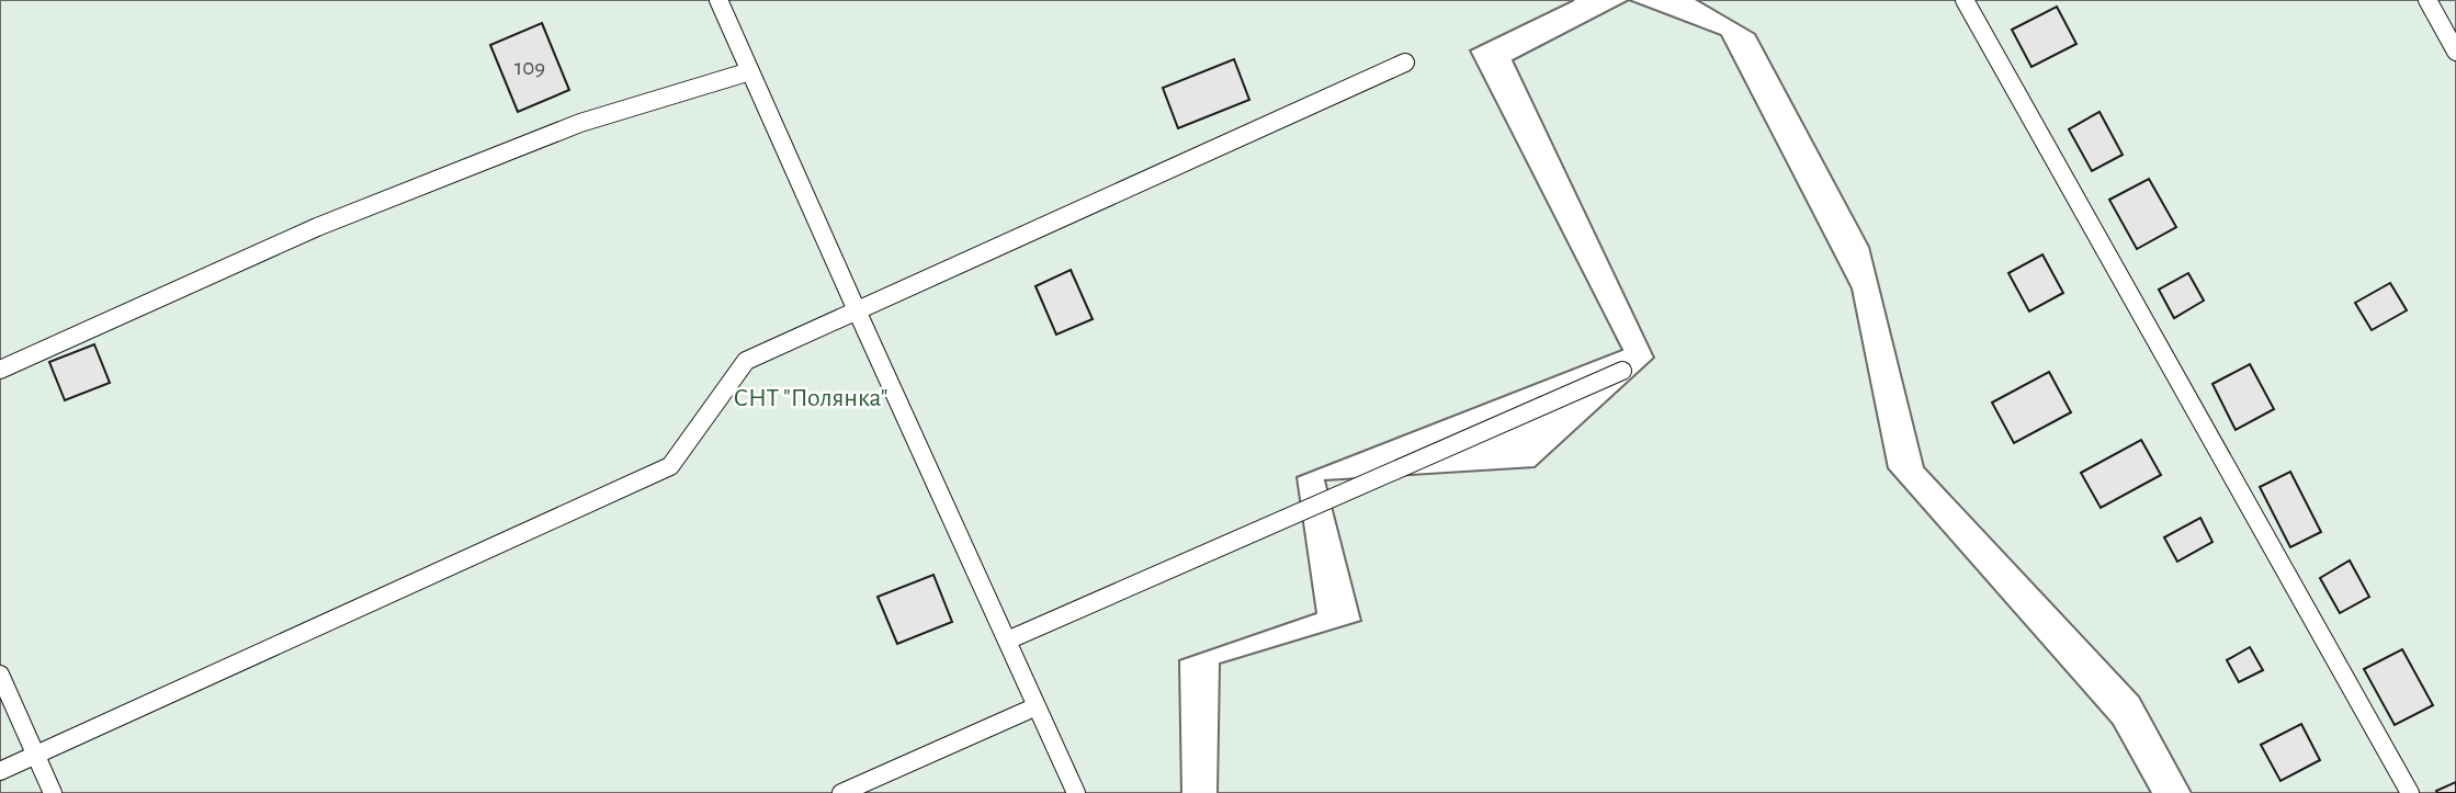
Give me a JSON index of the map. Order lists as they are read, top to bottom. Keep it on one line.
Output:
{"parks":["СНТ \"Полянка\""],"house_numbers":["109"]}
